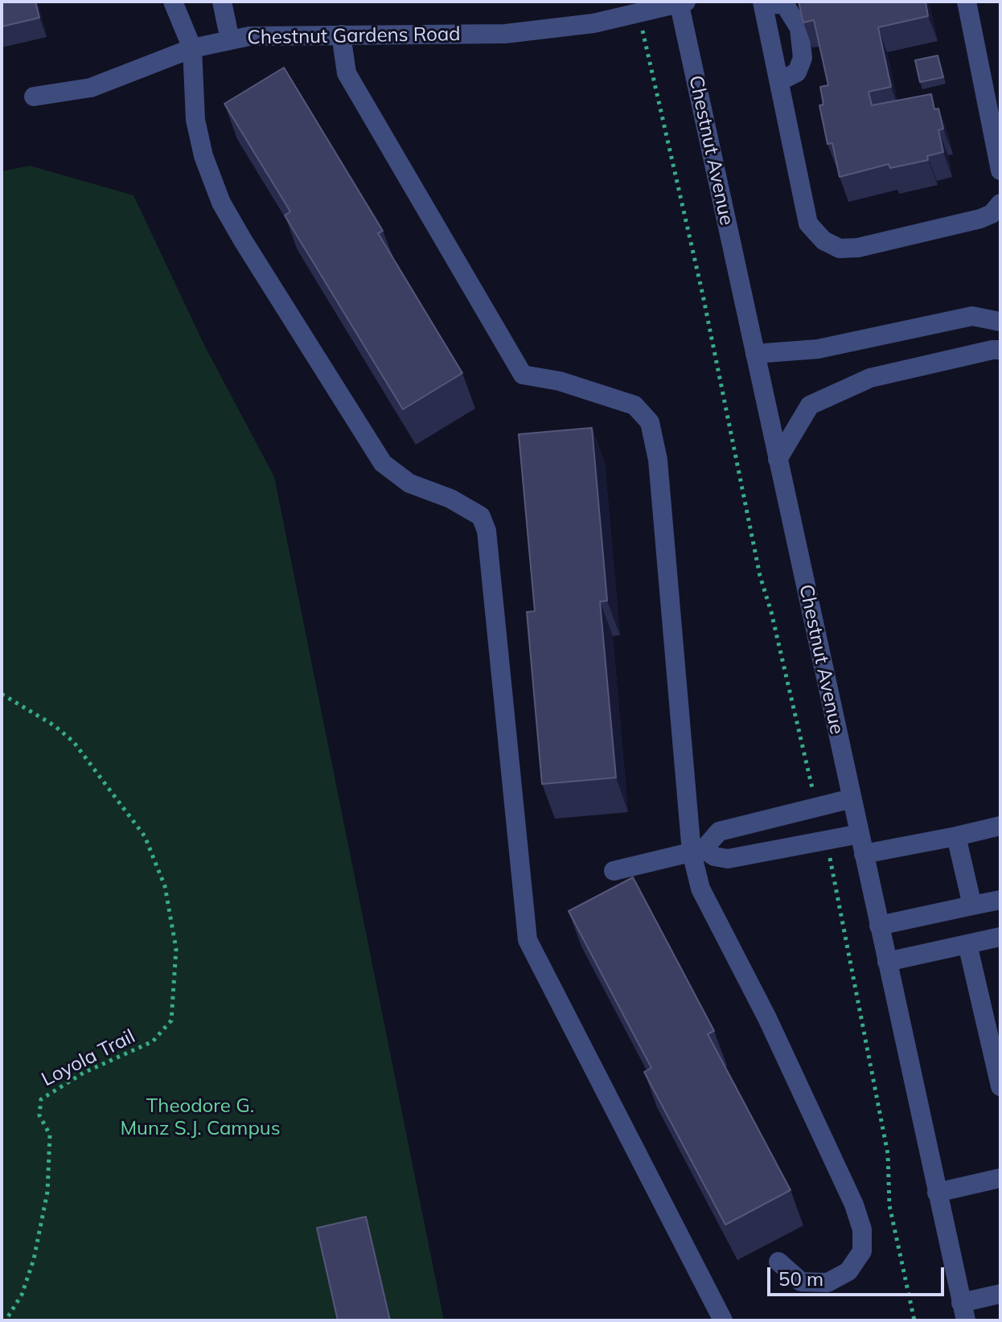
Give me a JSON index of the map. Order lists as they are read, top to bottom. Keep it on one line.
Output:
{"streets":{"street":["Chestnut Gardens Road","Chestnut Avenue"],"path":["Loyola Trail"]},"crossings":[["Chestnut Gardens Road","Chestnut Avenue"]],"parks":["Theodore G. Munz S.J. Campus"],"scale_bar":"50 m"}
